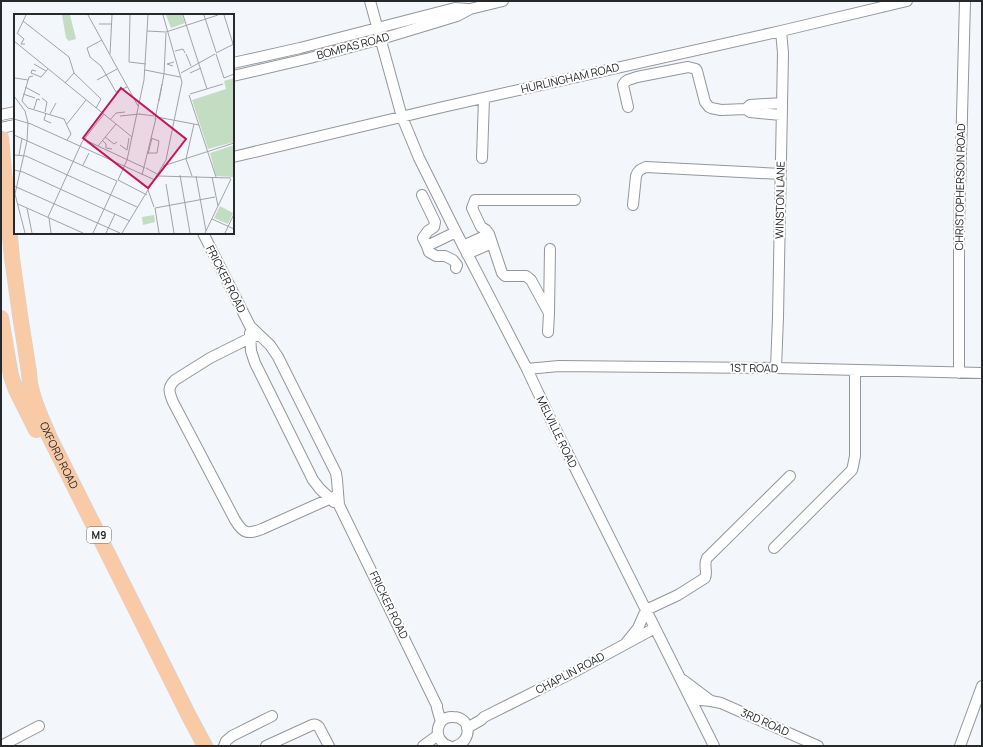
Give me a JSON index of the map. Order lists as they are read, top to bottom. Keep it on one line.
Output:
{"streets":{"main road":["OXFORD ROAD","M9"],"street":["BOMPAS ROAD","HURLINGHAM ROAD","CHRISTOPHERSON ROAD","WINSTON LANE","FRICKER ROAD","1ST ROAD","MELVILLE ROAD","CHAPLIN ROAD","3RD ROAD"]},"crossings":[["BOMPAS ROAD","MELVILLE ROAD"],["HURLINGHAM ROAD","WINSTON LANE"],["HURLINGHAM ROAD","MELVILLE ROAD"],["CHRISTOPHERSON ROAD","1ST ROAD"],["WINSTON LANE","1ST ROAD"],["1ST ROAD","MELVILLE ROAD"],["MELVILLE ROAD","CHAPLIN ROAD"],["MELVILLE ROAD","3RD ROAD"]]}
